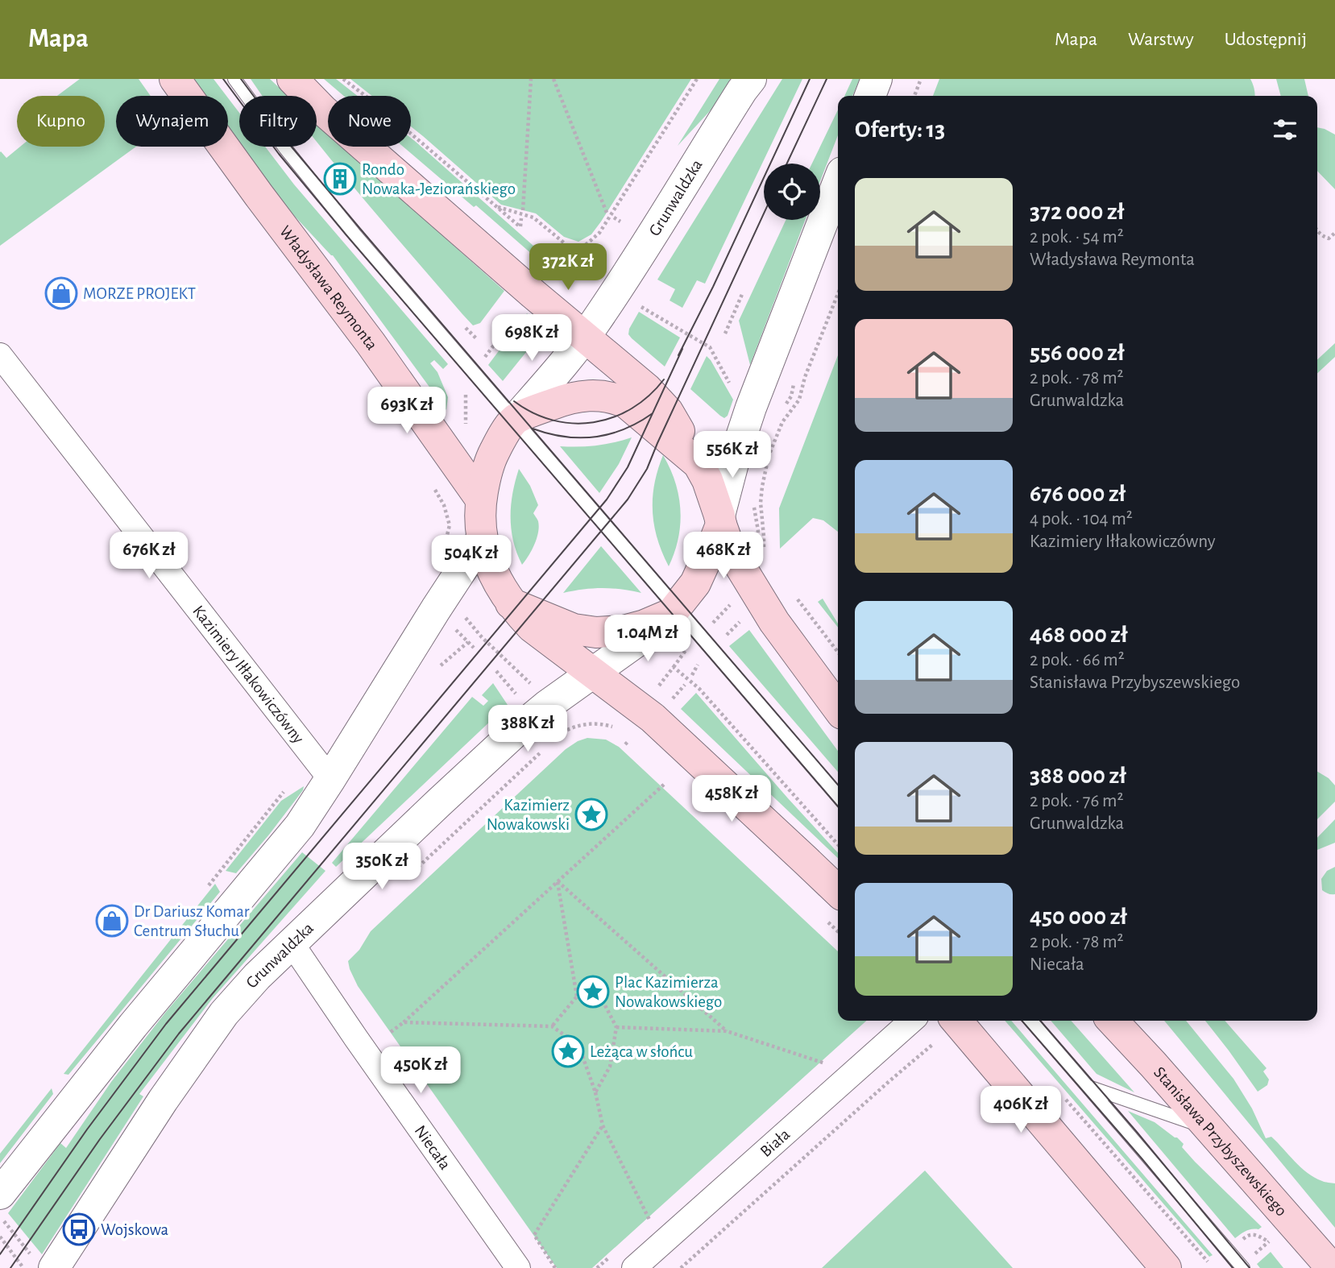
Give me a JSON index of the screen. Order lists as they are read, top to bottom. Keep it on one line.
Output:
{"streets":{"main road":["Władysława Reymonta","Stanisława Przybyszewskiego"],"street":["Grunwaldzka","Kazimiery Iłłakowiczówny","Biała","Niecała"]},"crossings":[["Grunwaldzka","Niecała"]],"places":{"building":["Rondo Nowaka-Jeziorańskiego"],"shop":["MORZE PROJEKT","Dr Dariusz Komar Centrum Słuchu"],"place":["Kazimierz Nowakowski","Plac Kazimierza Nowakowskiego","Leżąca w słońcu"],"bus stop":["Wojskowa"]},"page":{"header":"Mapa","nav":["Mapa","Warstwy","Udostępnij"],"chip":["Kupno","Wynajem","Filtry","Nowe"],"heading":"Oferty: 13","list":[{"name":"372 000 zł","note":"2 pok. · 54 m² · Władysława Reymonta"},{"name":"556 000 zł","note":"2 pok. · 78 m² · Grunwaldzka"},{"name":"676 000 zł","note":"4 pok. · 104 m² · Kazimiery Iłłakowiczówny"},{"name":"468 000 zł","note":"2 pok. · 66 m² · Stanisława Przybyszewskiego"},{"name":"388 000 zł","note":"2 pok. · 76 m² · Grunwaldzka"},{"name":"450 000 zł","note":"2 pok. · 78 m² · Niecała"}],"price":["372K zł","698K zł","693K zł","556K zł","676K zł","468K zł","504K zł","1.04M zł","388K zł","458K zł","350K zł","450K zł","406K zł"]}}
